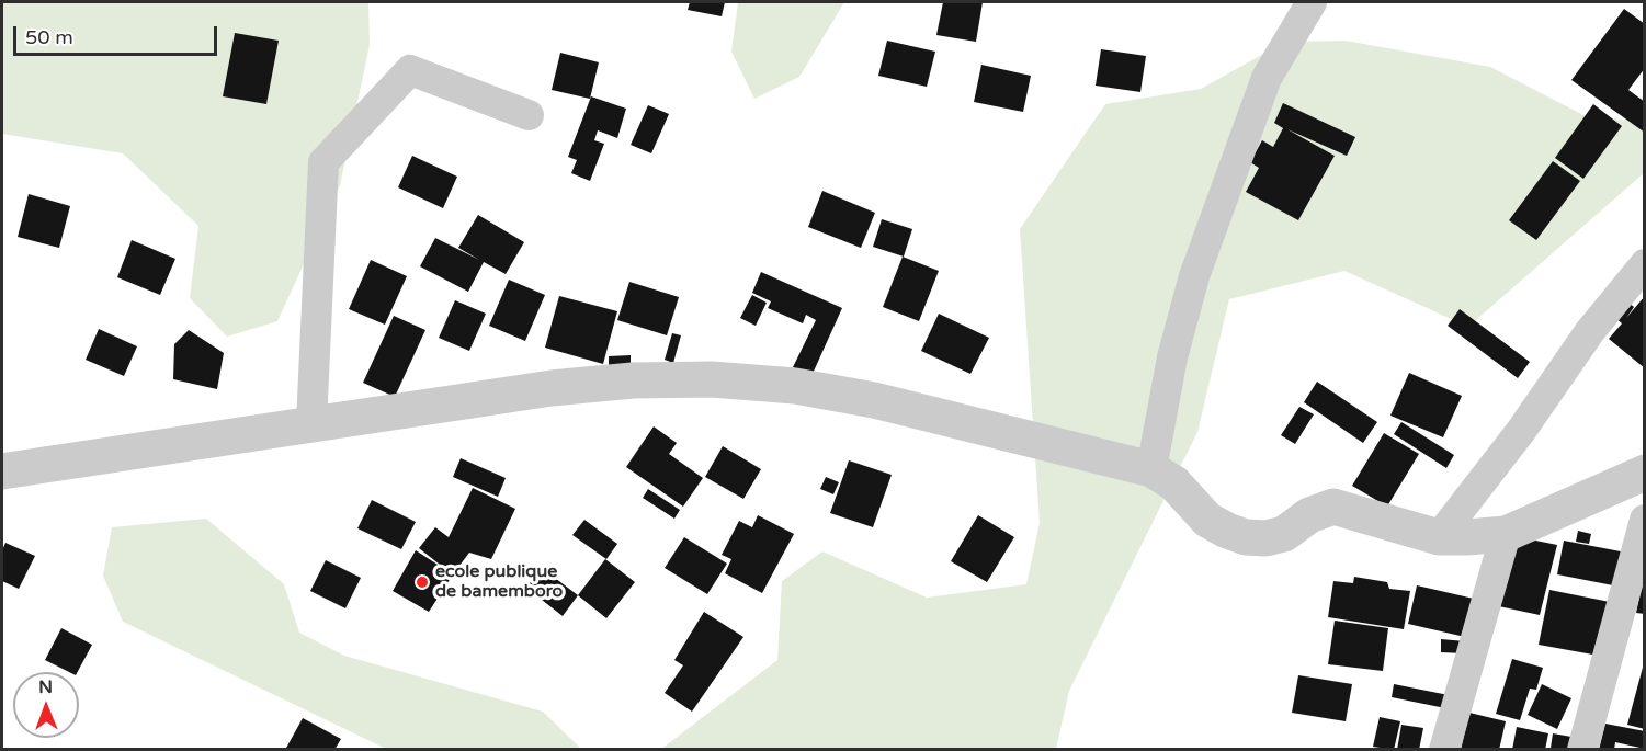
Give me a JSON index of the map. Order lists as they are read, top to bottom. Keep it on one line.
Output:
{"places":["ecole publique de bamemboro"],"scale_bar":"50 m","north":"top"}
